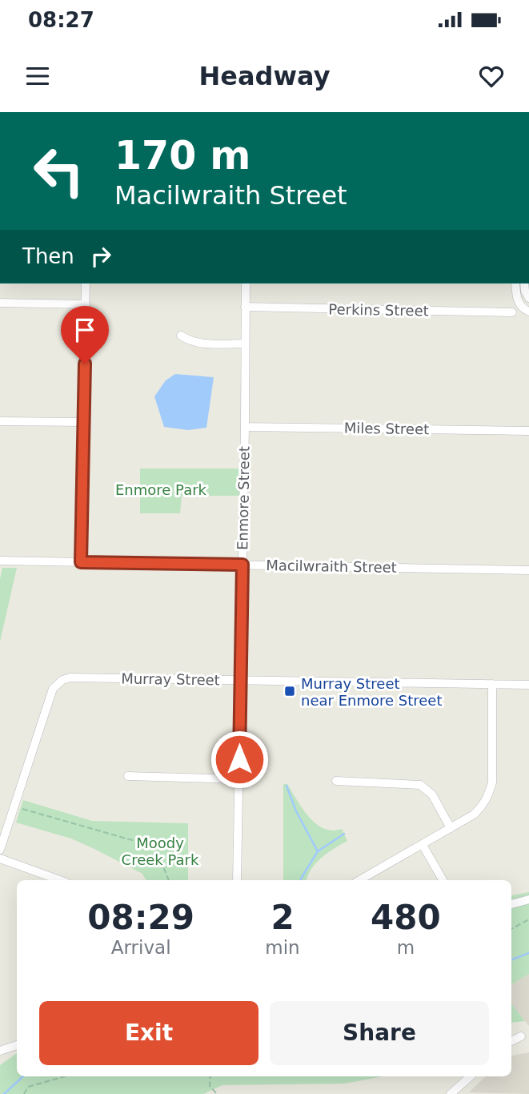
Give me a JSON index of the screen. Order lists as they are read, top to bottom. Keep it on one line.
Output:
{"streets":{"street":["Perkins Street","Miles Street","Enmore Street","Macilwraith Street","Murray Street"]},"crossings":[["Perkins Street","Enmore Street"],["Miles Street","Enmore Street"],["Enmore Street","Macilwraith Street"],["Enmore Street","Murray Street"]],"parks":["Enmore Park","Moody Creek Park"],"places":{"transit":["Murray Street near Enmore Street"]},"page":{"status":"08:27","header":"Headway","turn":["170 m","Macilwraith Street"],"then":"Then","eta":["08:29","Arrival","2","min","480","m"],"buttons":["Exit","Share"]}}
